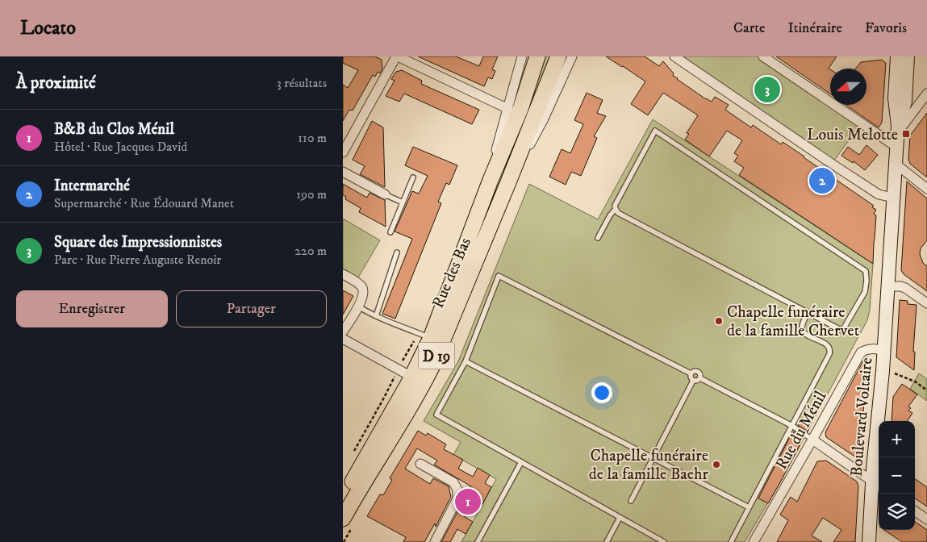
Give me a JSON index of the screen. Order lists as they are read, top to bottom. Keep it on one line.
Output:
{"streets":{"main road":["Rue des Bas","D 19","Boulevard Voltaire"],"street":["Rue du Ménil"]},"crossings":[["Boulevard Voltaire","Rue du Ménil"]],"places":{"transit":["Louis Melotte"],"other":["Chapelle funéraire de la famille Chervet","Chapelle funéraire de la famille Baehr"]},"north":"left","page":{"header":"Locato","nav":["Carte","Itinéraire","Favoris"],"heading":["À proximité","3 résultats"],"pins":["3","2","1"],"list":[{"mark":"1","name":"B&B du Clos Ménil","note":"Hôtel · Rue Jacques David","value":"110 m"},{"mark":"2","name":"Intermarché","note":"Supermarché · Rue Édouard Manet","value":"190 m"},{"mark":"3","name":"Square des Impressionnistes","note":"Parc · Rue Pierre Auguste Renoir","value":"220 m"}],"buttons":["Enregistrer","Partager"],"map_buttons":["+","−"]}}
